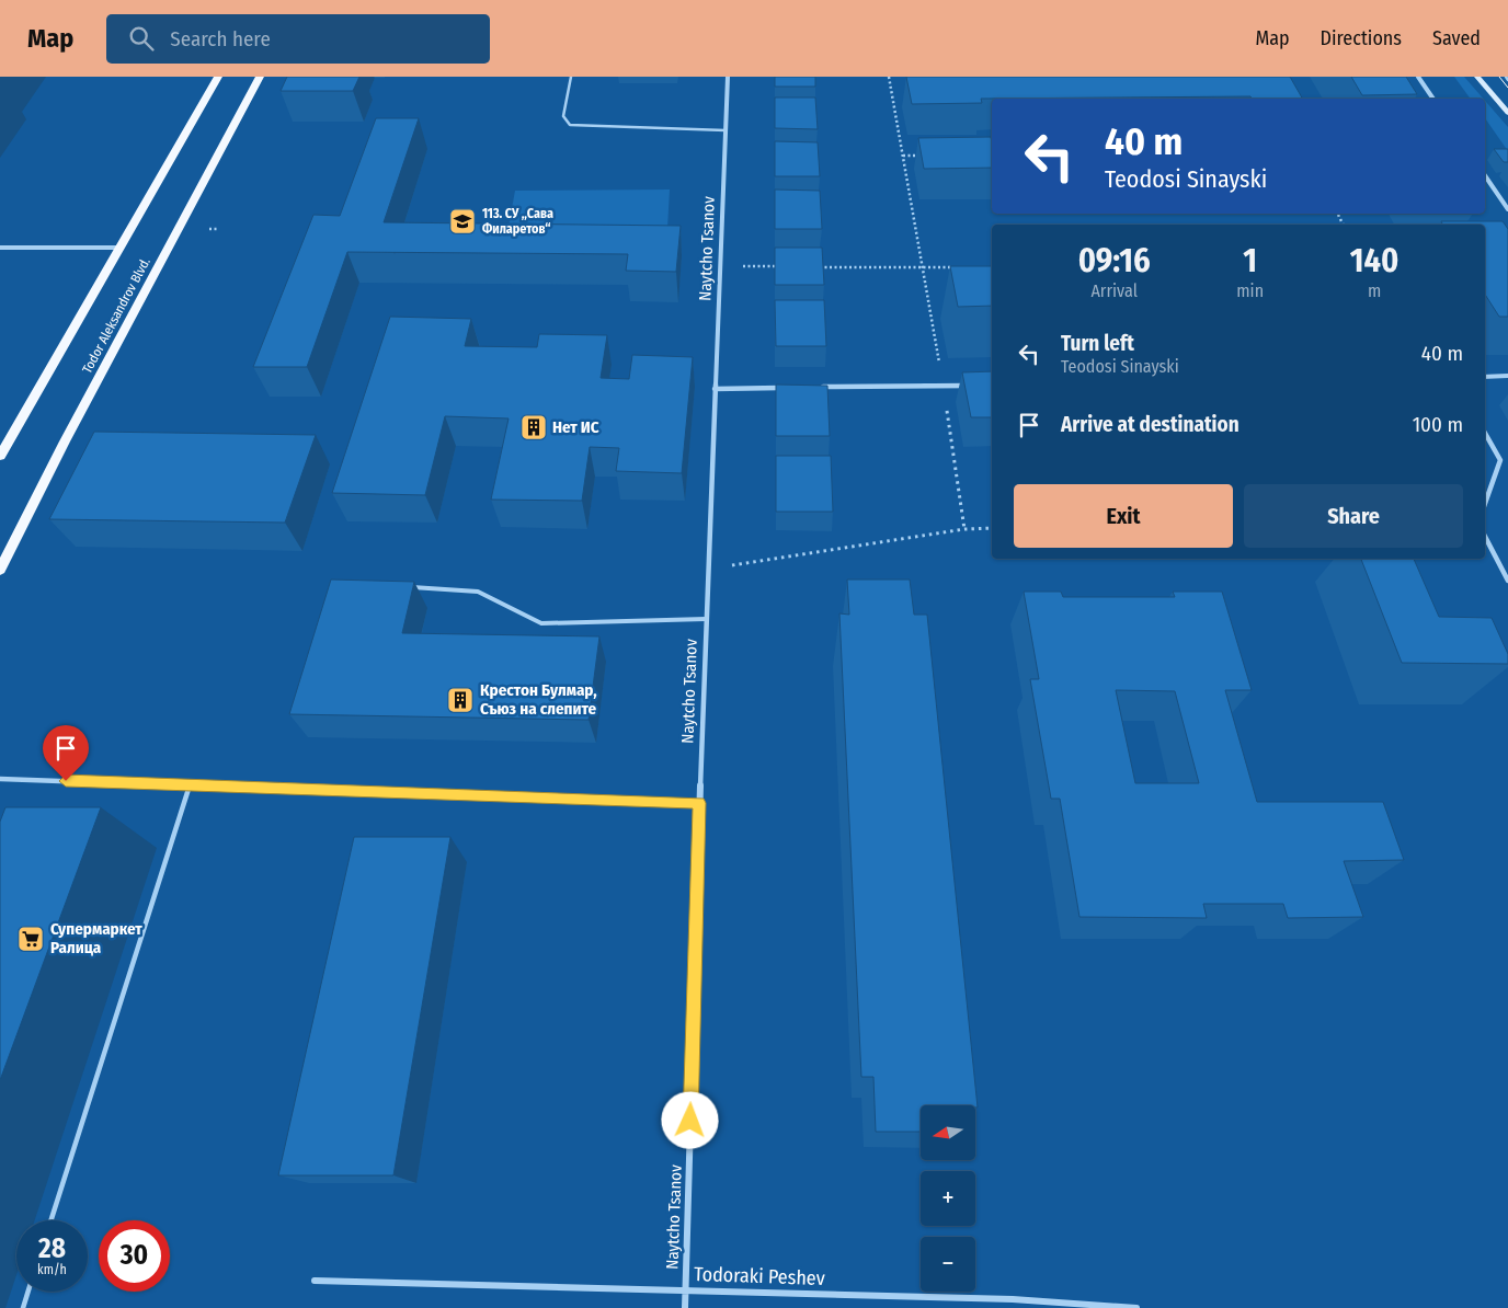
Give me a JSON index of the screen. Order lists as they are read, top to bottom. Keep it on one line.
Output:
{"streets":{"main road":["Todor Aleksandrov Blvd."],"street":["Naytcho Tsanov","Todoraki Peshev"]},"crossings":[["Naytcho Tsanov","Todoraki Peshev"]],"places":{"school or university":["113. СУ „Сава Филаретов“"],"building":["Нет ИС","Крестон Булмар, Съюз на слепите"],"supermarket":["Супермаркет Ралица"]},"north":"left","page":{"header":"Map","search":"Search here","nav":["Map","Directions","Saved"],"turn":["40 m","Teodosi Sinayski"],"eta":["09:16","Arrival","1","min","140","m"],"list":[{"name":"Turn left","note":"Teodosi Sinayski","value":"40 m"},{"name":"Arrive at destination","value":"100 m"}],"buttons":["Exit","Share"],"map_buttons":["+","−"],"speed":"28 km/h","limit":"30"}}
